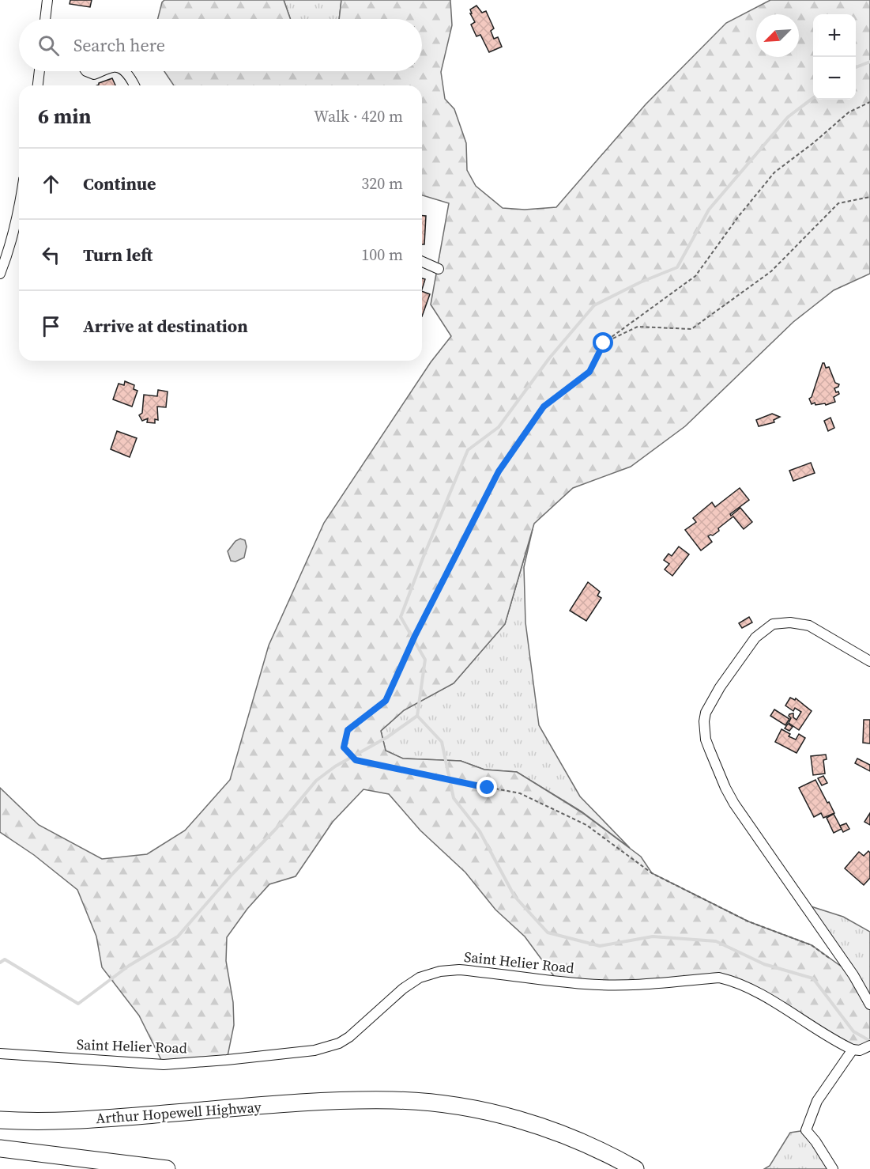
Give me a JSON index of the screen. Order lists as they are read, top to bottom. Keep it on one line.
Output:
{"streets":{"highway":["Arthur Hopewell Highway"],"street":["Saint Helier Road"]},"north":"bottom left","page":{"map_buttons":["+","−"],"search":"Search here","heading":["6 min","Walk · 420 m"],"list":[["Continue","320 m"],["Turn left","100 m"],"Arrive at destination"]}}
